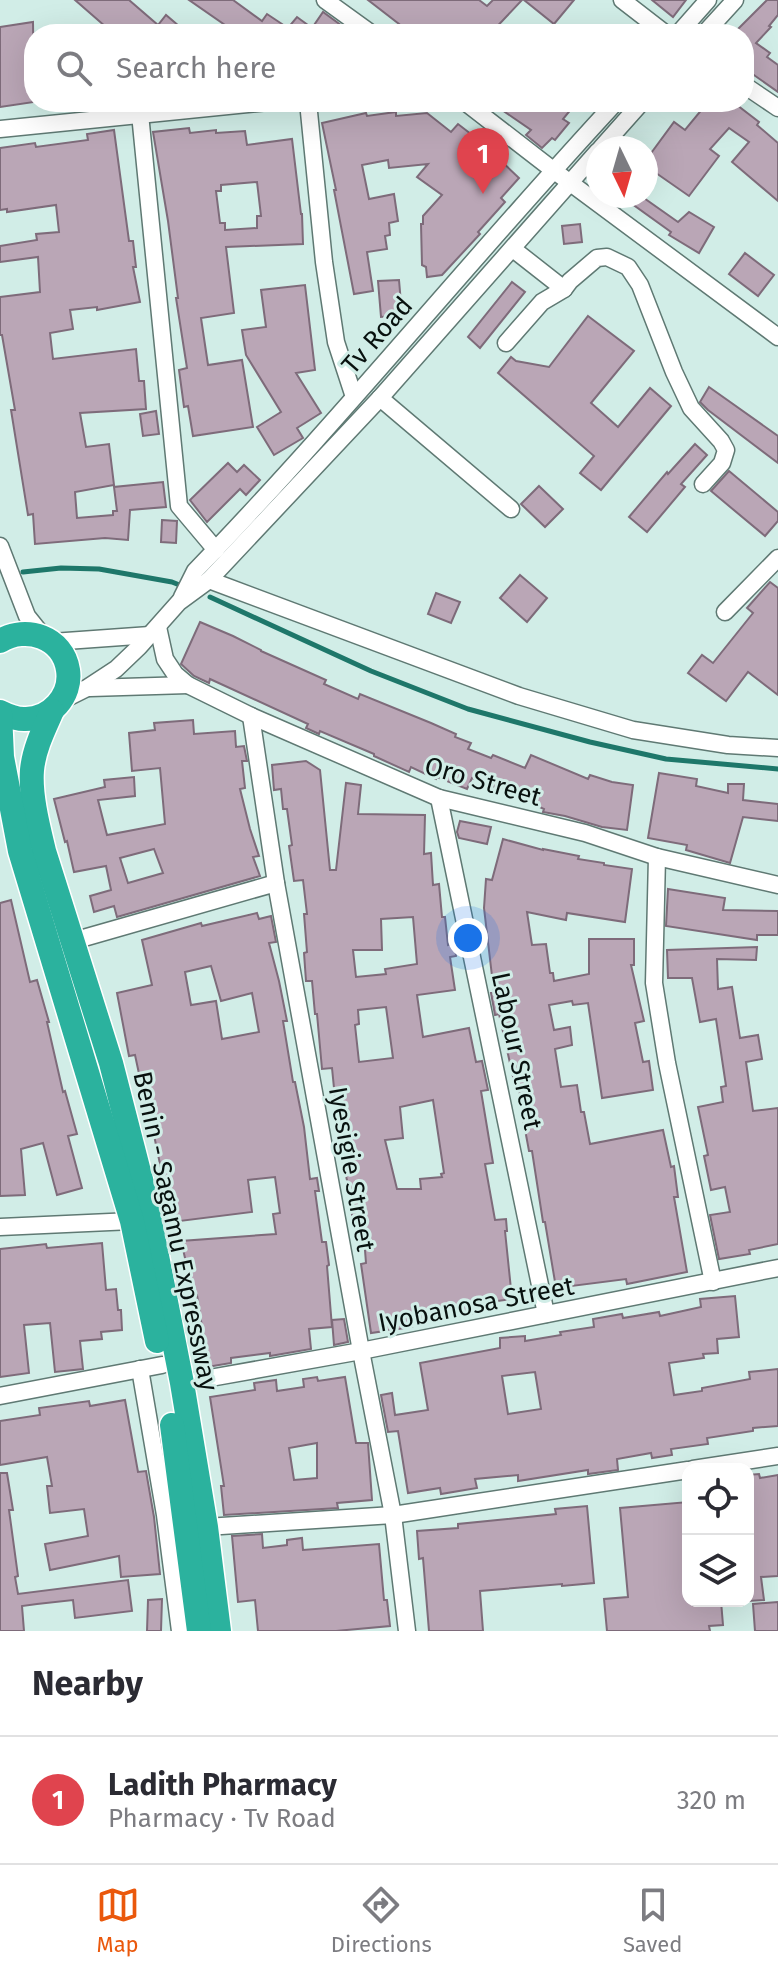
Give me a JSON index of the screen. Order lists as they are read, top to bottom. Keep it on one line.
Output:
{"streets":{"highway":["Benin - Sagamu Expressway"],"street":["Tv Road","Oro Street","Labour Street","Iyesigie Street","Iyobanosa Street"]},"crossings":[["Tv Road","Oro Street"],["Tv Road","Iyesigie Street"],["Tv Road","Benin - Sagamu Expressway"],["Oro Street","Labour Street"],["Oro Street","Iyesigie Street"],["Oro Street","Benin - Sagamu Expressway"],["Labour Street","Iyobanosa Street"],["Iyesigie Street","Benin - Sagamu Expressway"],["Iyesigie Street","Iyobanosa Street"],["Benin - Sagamu Expressway","Iyobanosa Street"]],"north":"bottom","page":{"search":"Search here","pins":"1","heading":"Nearby","list":[{"mark":"1","name":"Ladith Pharmacy","note":"Pharmacy · Tv Road","value":"320 m"}],"nav":["Map","Directions","Saved"]}}
